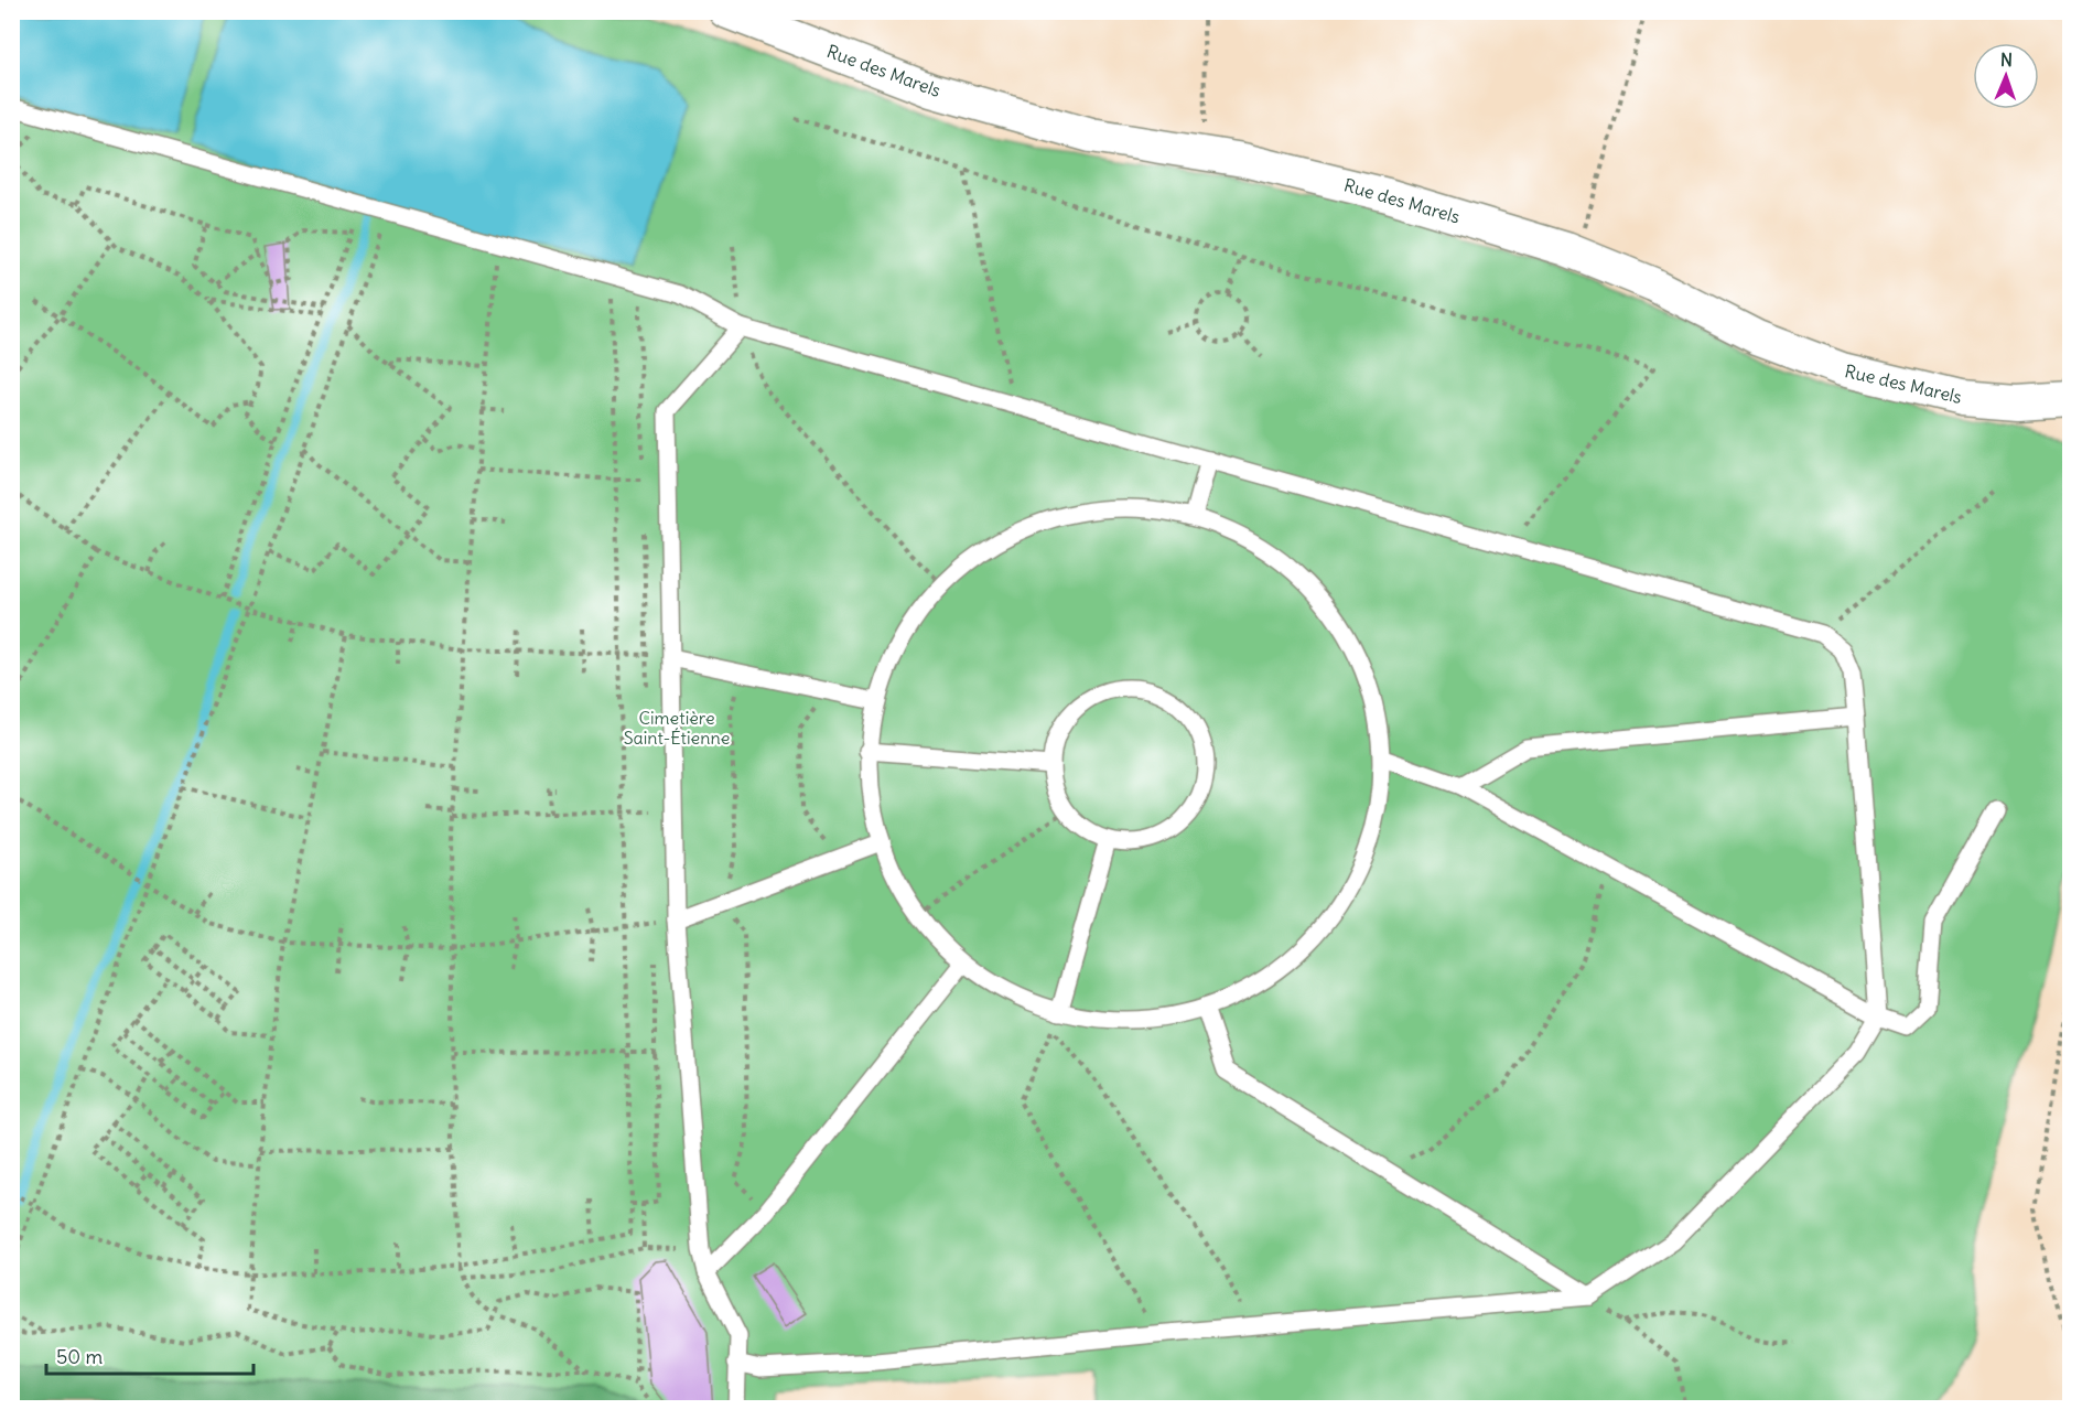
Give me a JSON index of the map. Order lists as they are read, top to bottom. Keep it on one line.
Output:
{"streets":{"street":["Rue des Marels"]},"parks":["Cimetière Saint-Étienne"],"scale_bar":"50 m","north":"top"}
